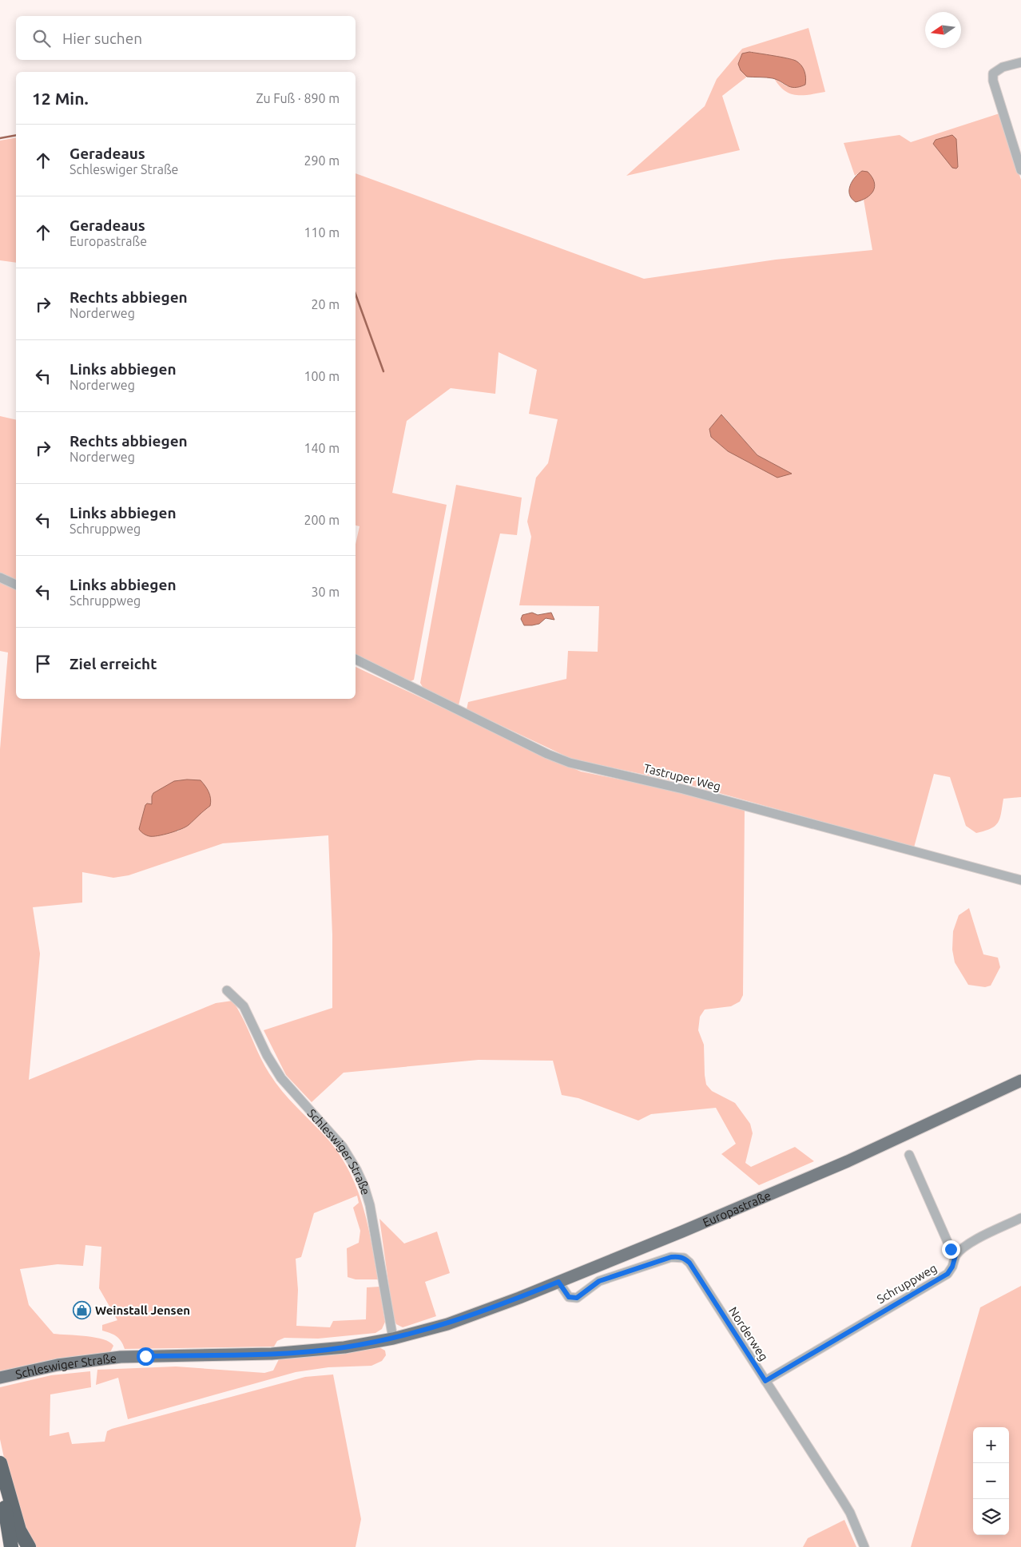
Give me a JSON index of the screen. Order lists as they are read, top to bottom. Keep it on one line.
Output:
{"streets":{"main road":["Schleswiger Straße","Europastraße"],"street":["Tastruper Weg","Schruppweg","Norderweg"]},"crossings":[["Schleswiger Straße","Europastraße"],["Europastraße","Norderweg"],["Schruppweg","Norderweg"]],"places":{"shop":["Weinstall Jensen"]},"north":"left","page":{"search":"Hier suchen","heading":["12 Min.","Zu Fuß · 890 m"],"list":[["Geradeaus","Schleswiger Straße","290 m"],["Geradeaus","Europastraße","110 m"],["Rechts abbiegen","Norderweg","20 m"],["Links abbiegen","Norderweg","100 m"],["Rechts abbiegen","Norderweg","140 m"],["Links abbiegen","Schruppweg","200 m"],["Links abbiegen","Schruppweg","30 m"],"Ziel erreicht"],"map_buttons":["+","−"]}}
